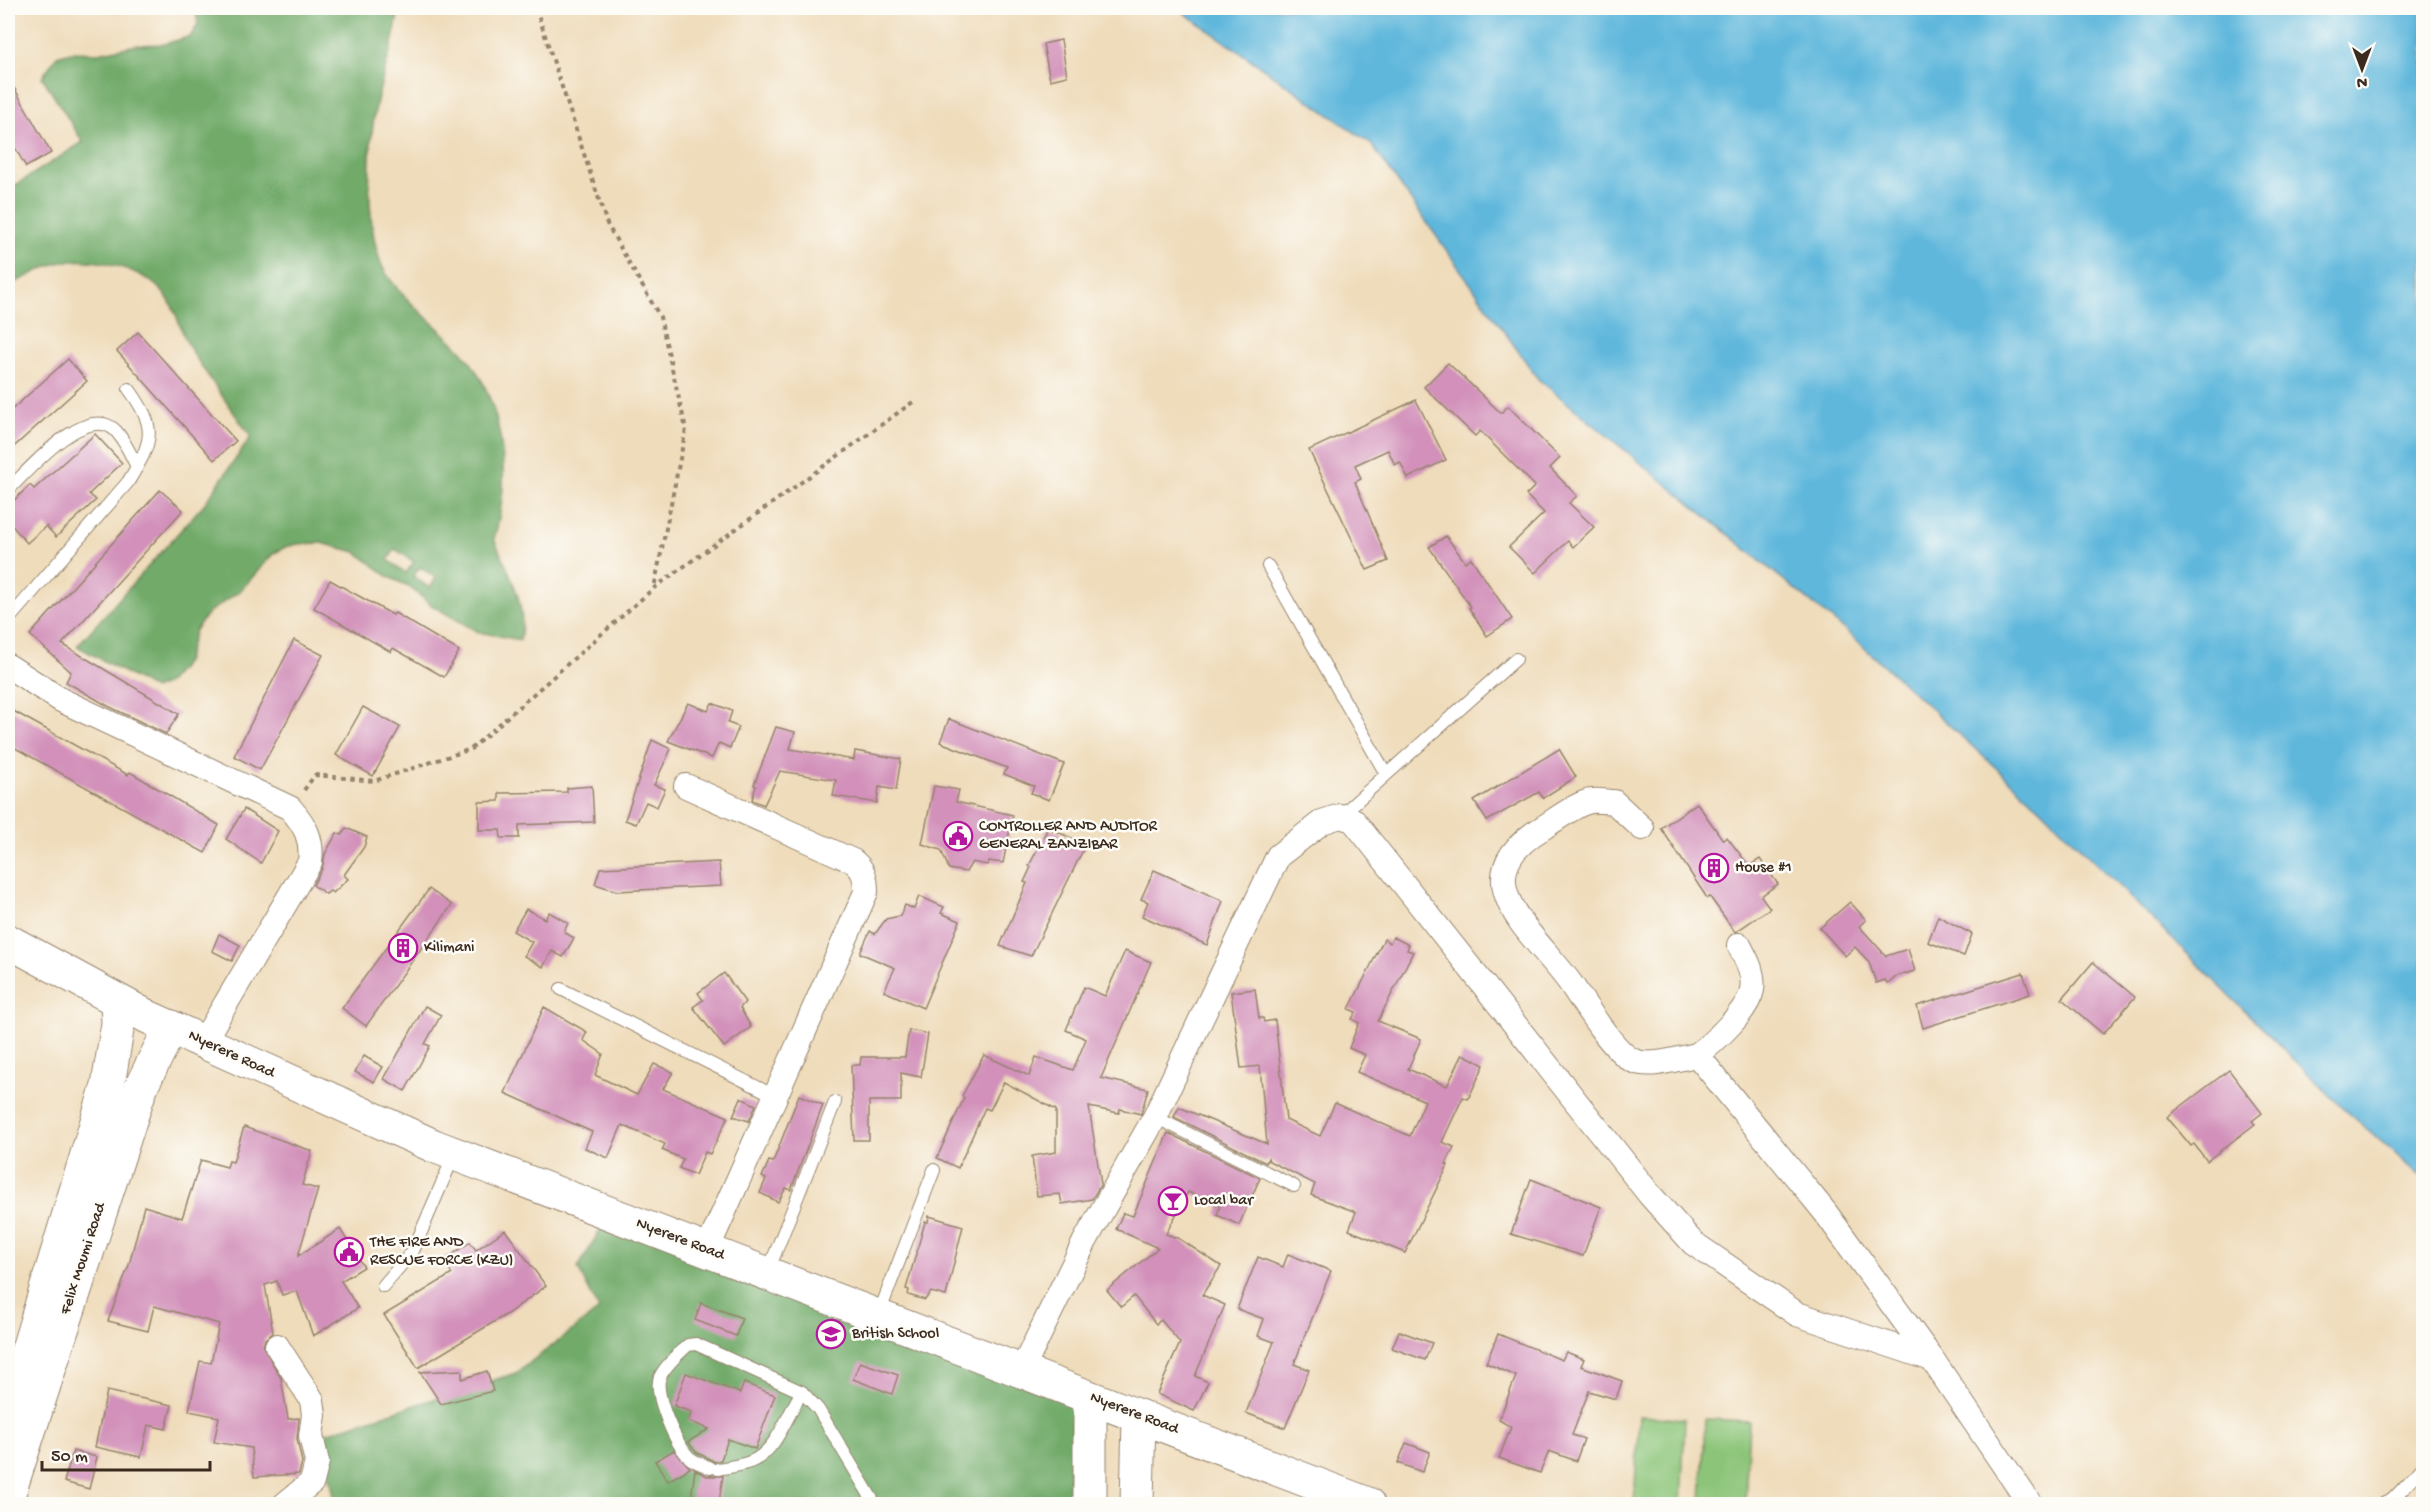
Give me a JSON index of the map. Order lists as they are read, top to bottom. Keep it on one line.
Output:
{"streets":{"main road":["Nyerere Road","Felix Moumi Road"]},"crossings":[["Nyerere Road","Felix Moumi Road"]],"places":{"public building":["CONTROLLER AND AUDITOR GENERAL ZANZIBAR","THE FIRE AND RESCUE FORCE (KZU)"],"building":["House #1","Kilimani"],"bar":["Local bar"],"school or university":["British School"]},"scale_bar":"50 m","north":"bottom"}
